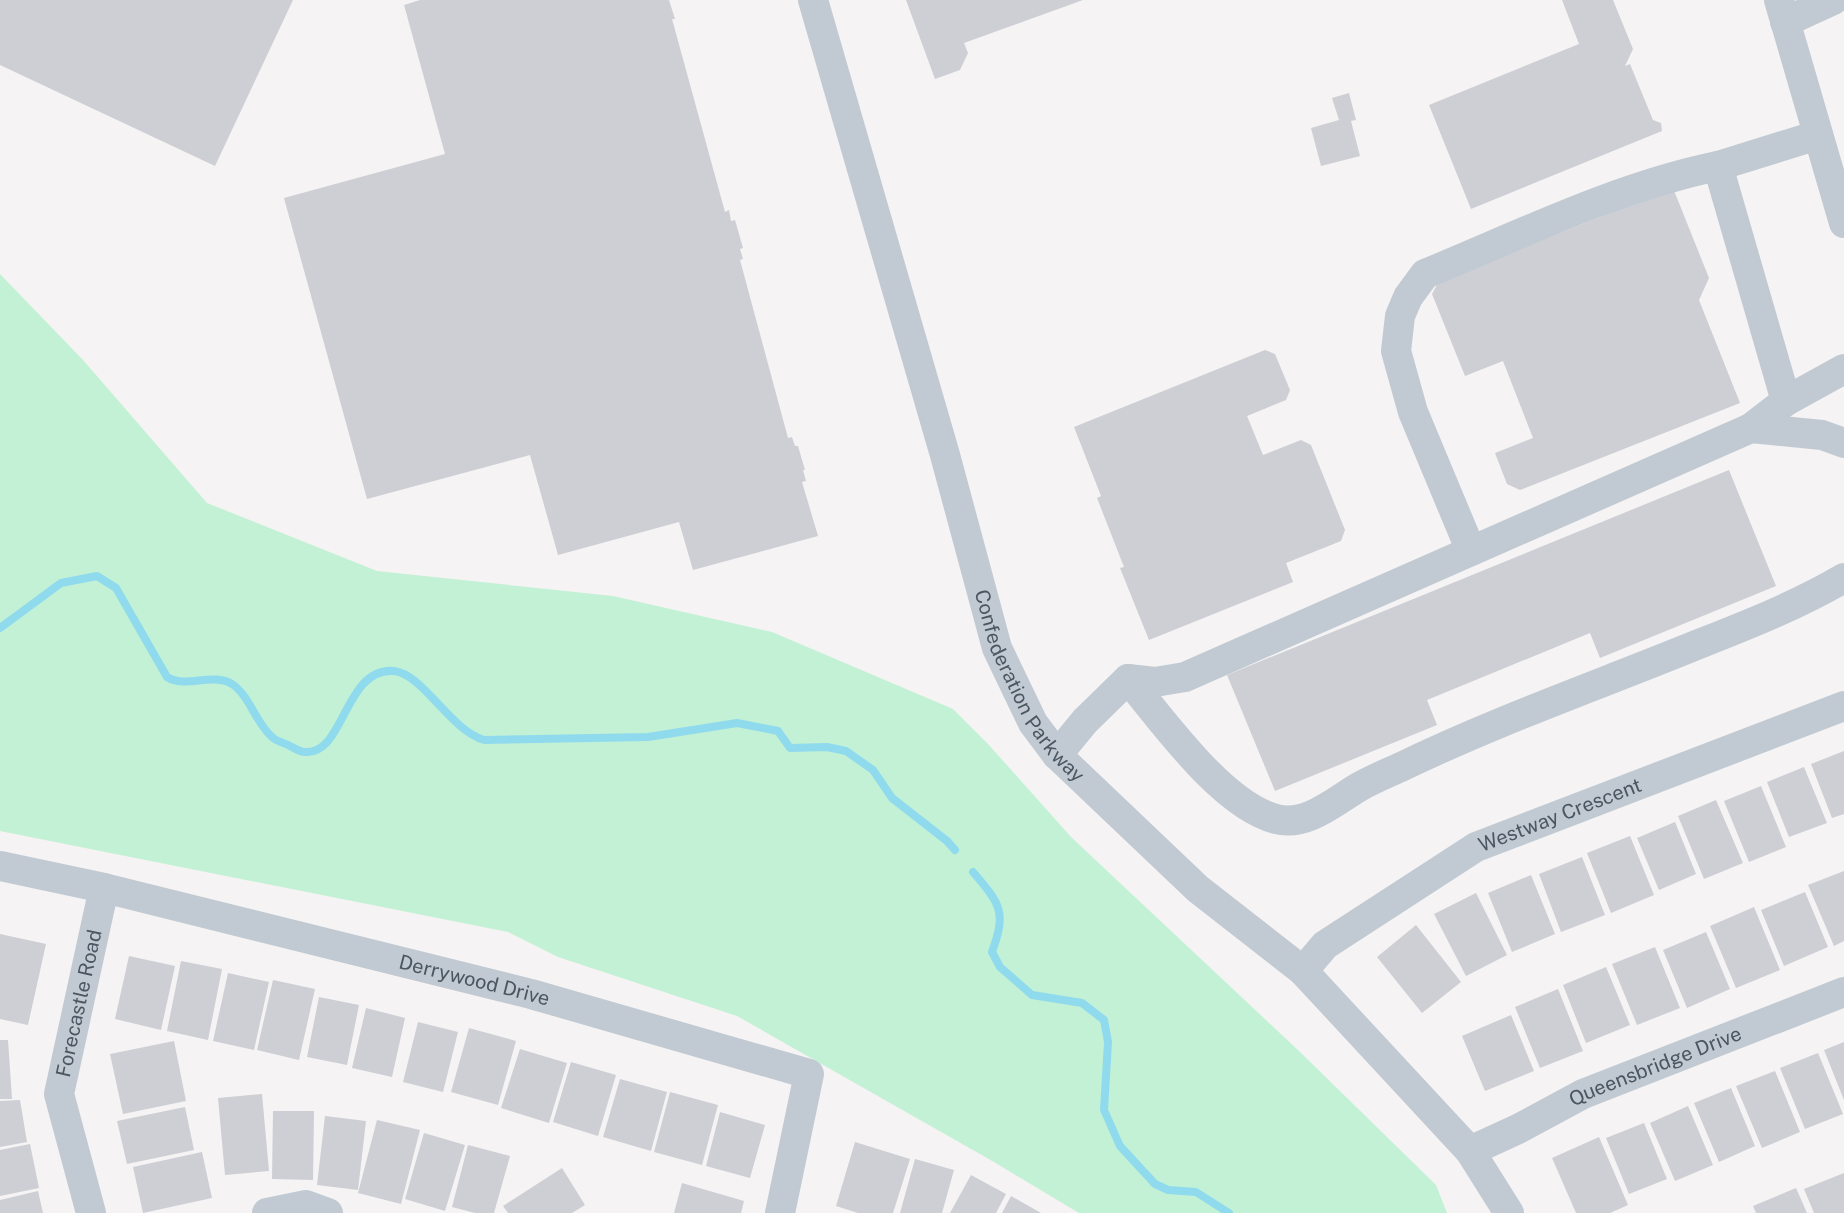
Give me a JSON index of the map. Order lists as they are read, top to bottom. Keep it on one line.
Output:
{"streets":{"street":["Confederation Parkway","Westway Crescent","Derrywood Drive","Forecastle Road","Queensbridge Drive"]},"crossings":[["Confederation Parkway","Westway Crescent"],["Confederation Parkway","Queensbridge Drive"],["Derrywood Drive","Forecastle Road"]]}
